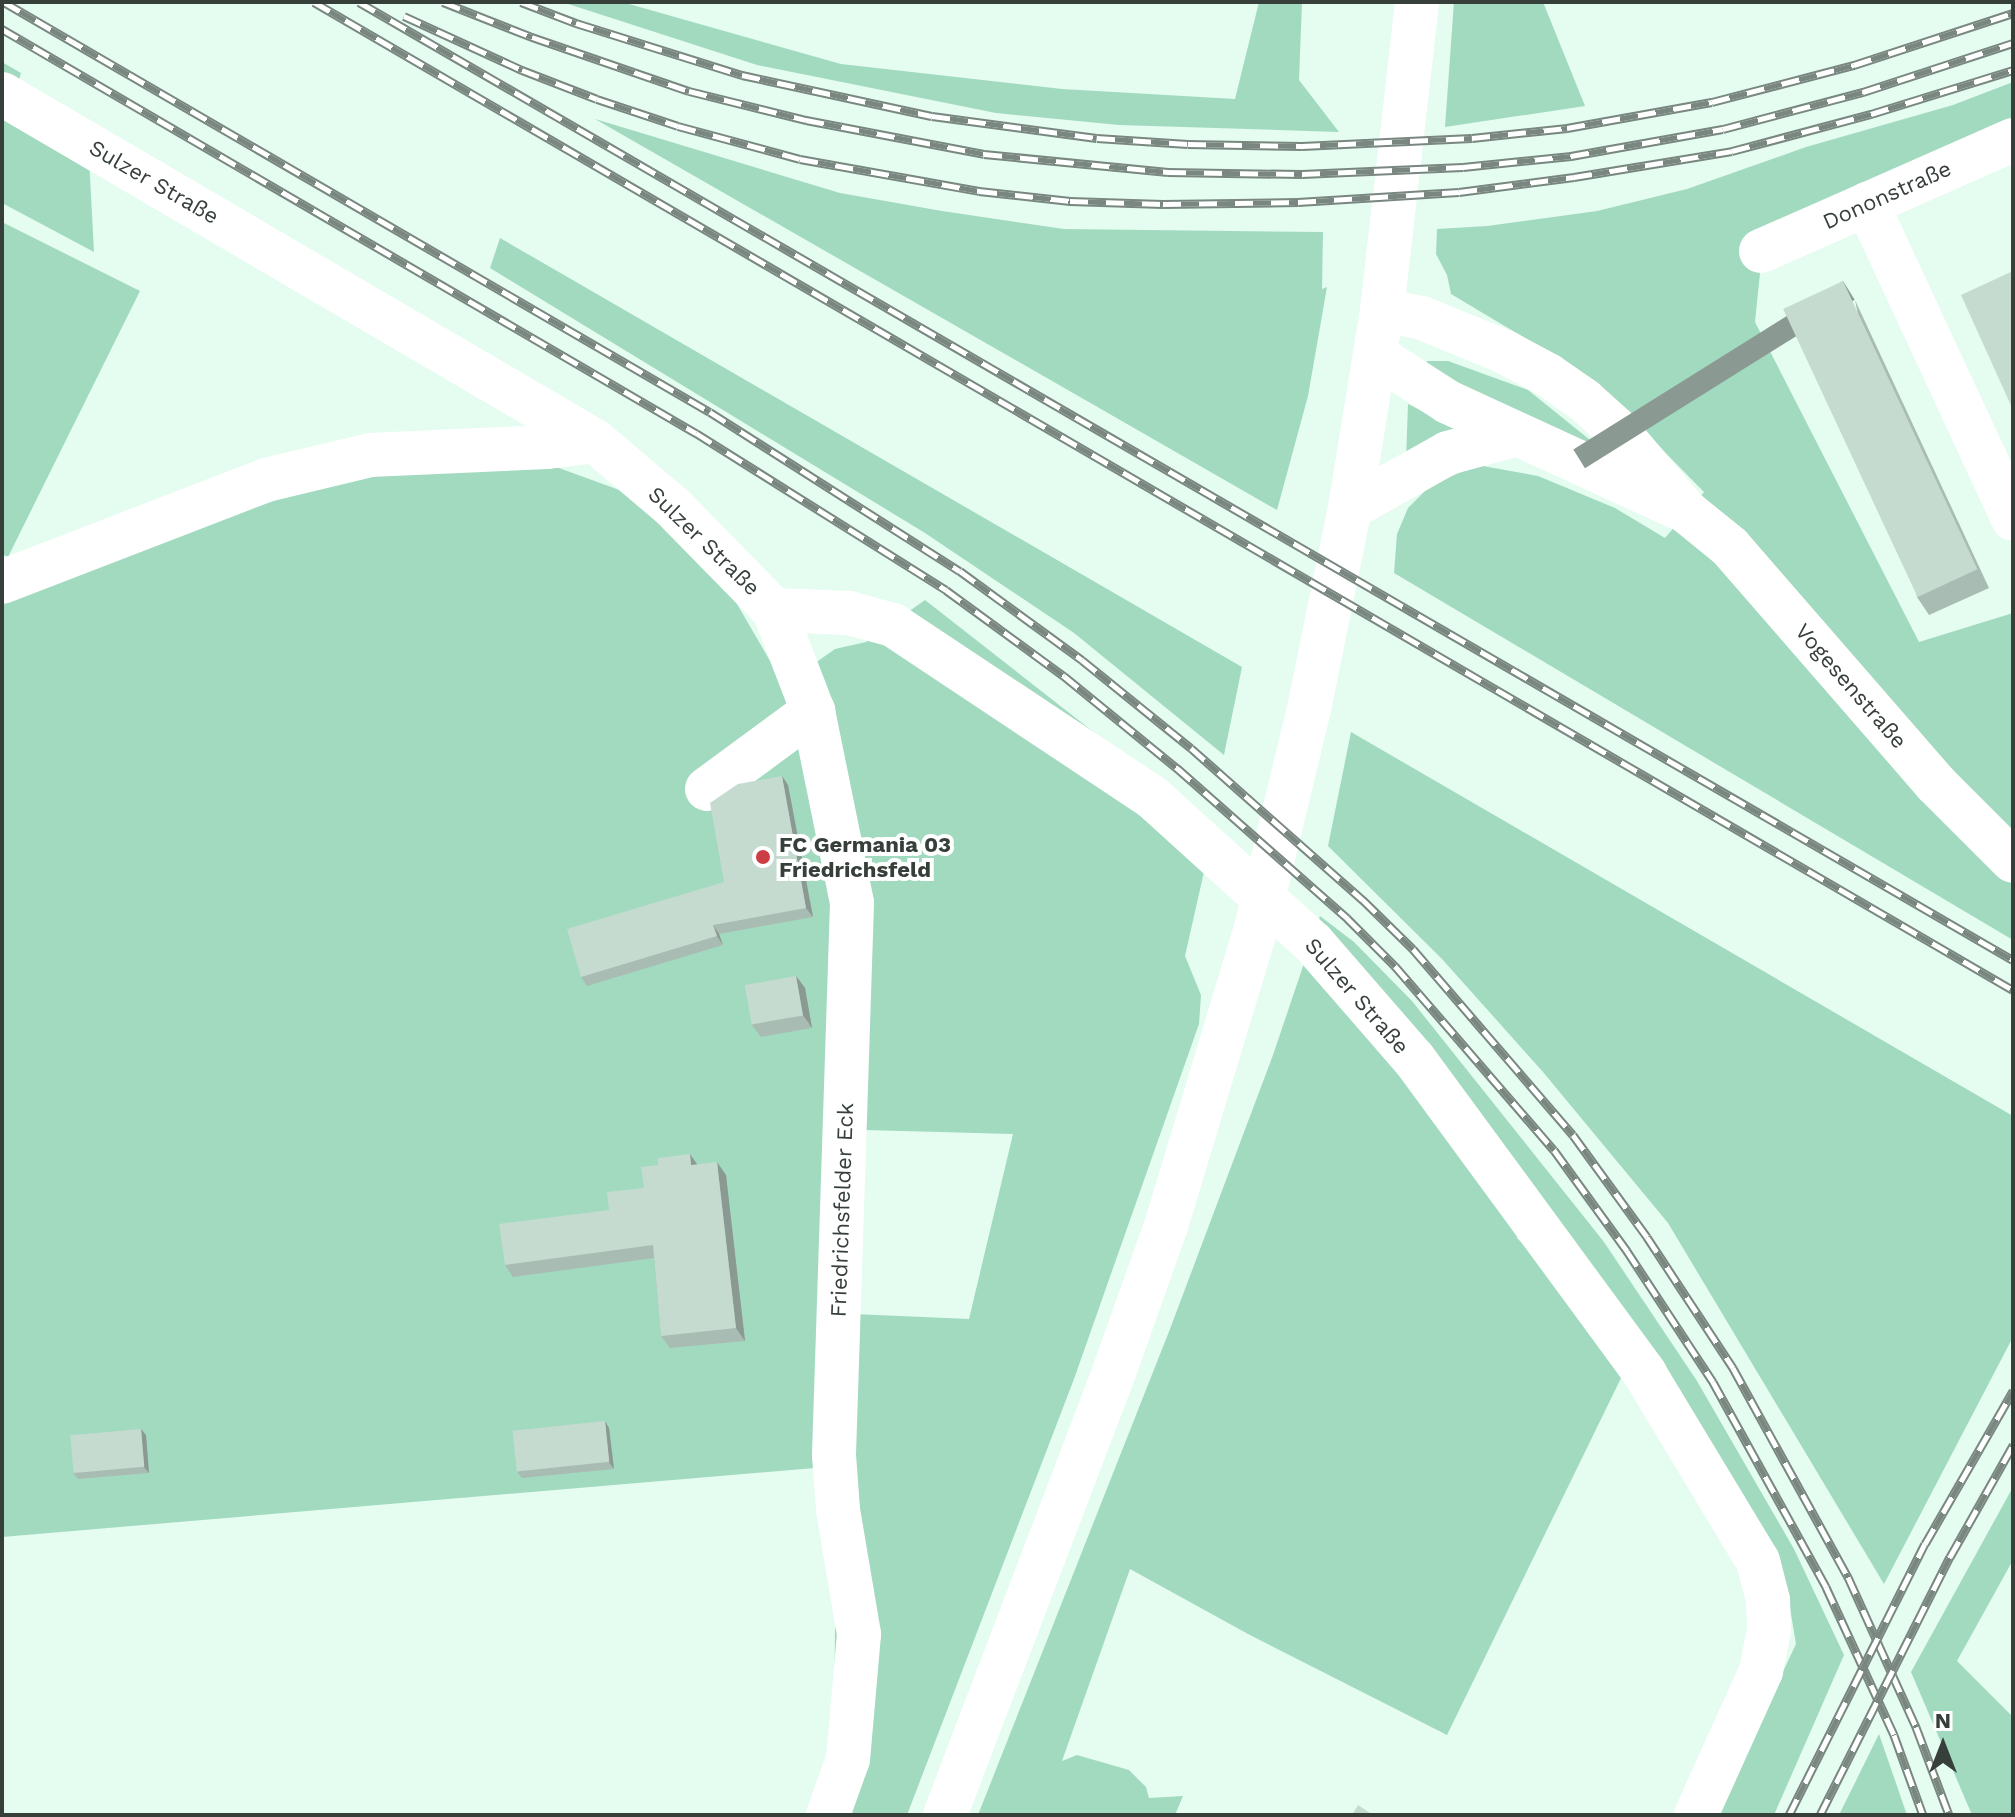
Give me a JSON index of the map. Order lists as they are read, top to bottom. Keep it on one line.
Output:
{"streets":{"street":["Sulzer Straße","Dononstraße","Vogesenstraße","Friedrichsfelder Eck"]},"crossings":[["Sulzer Straße","Friedrichsfelder Eck"]],"places":["FC Germania 03 Friedrichsfeld"],"north":"top"}
